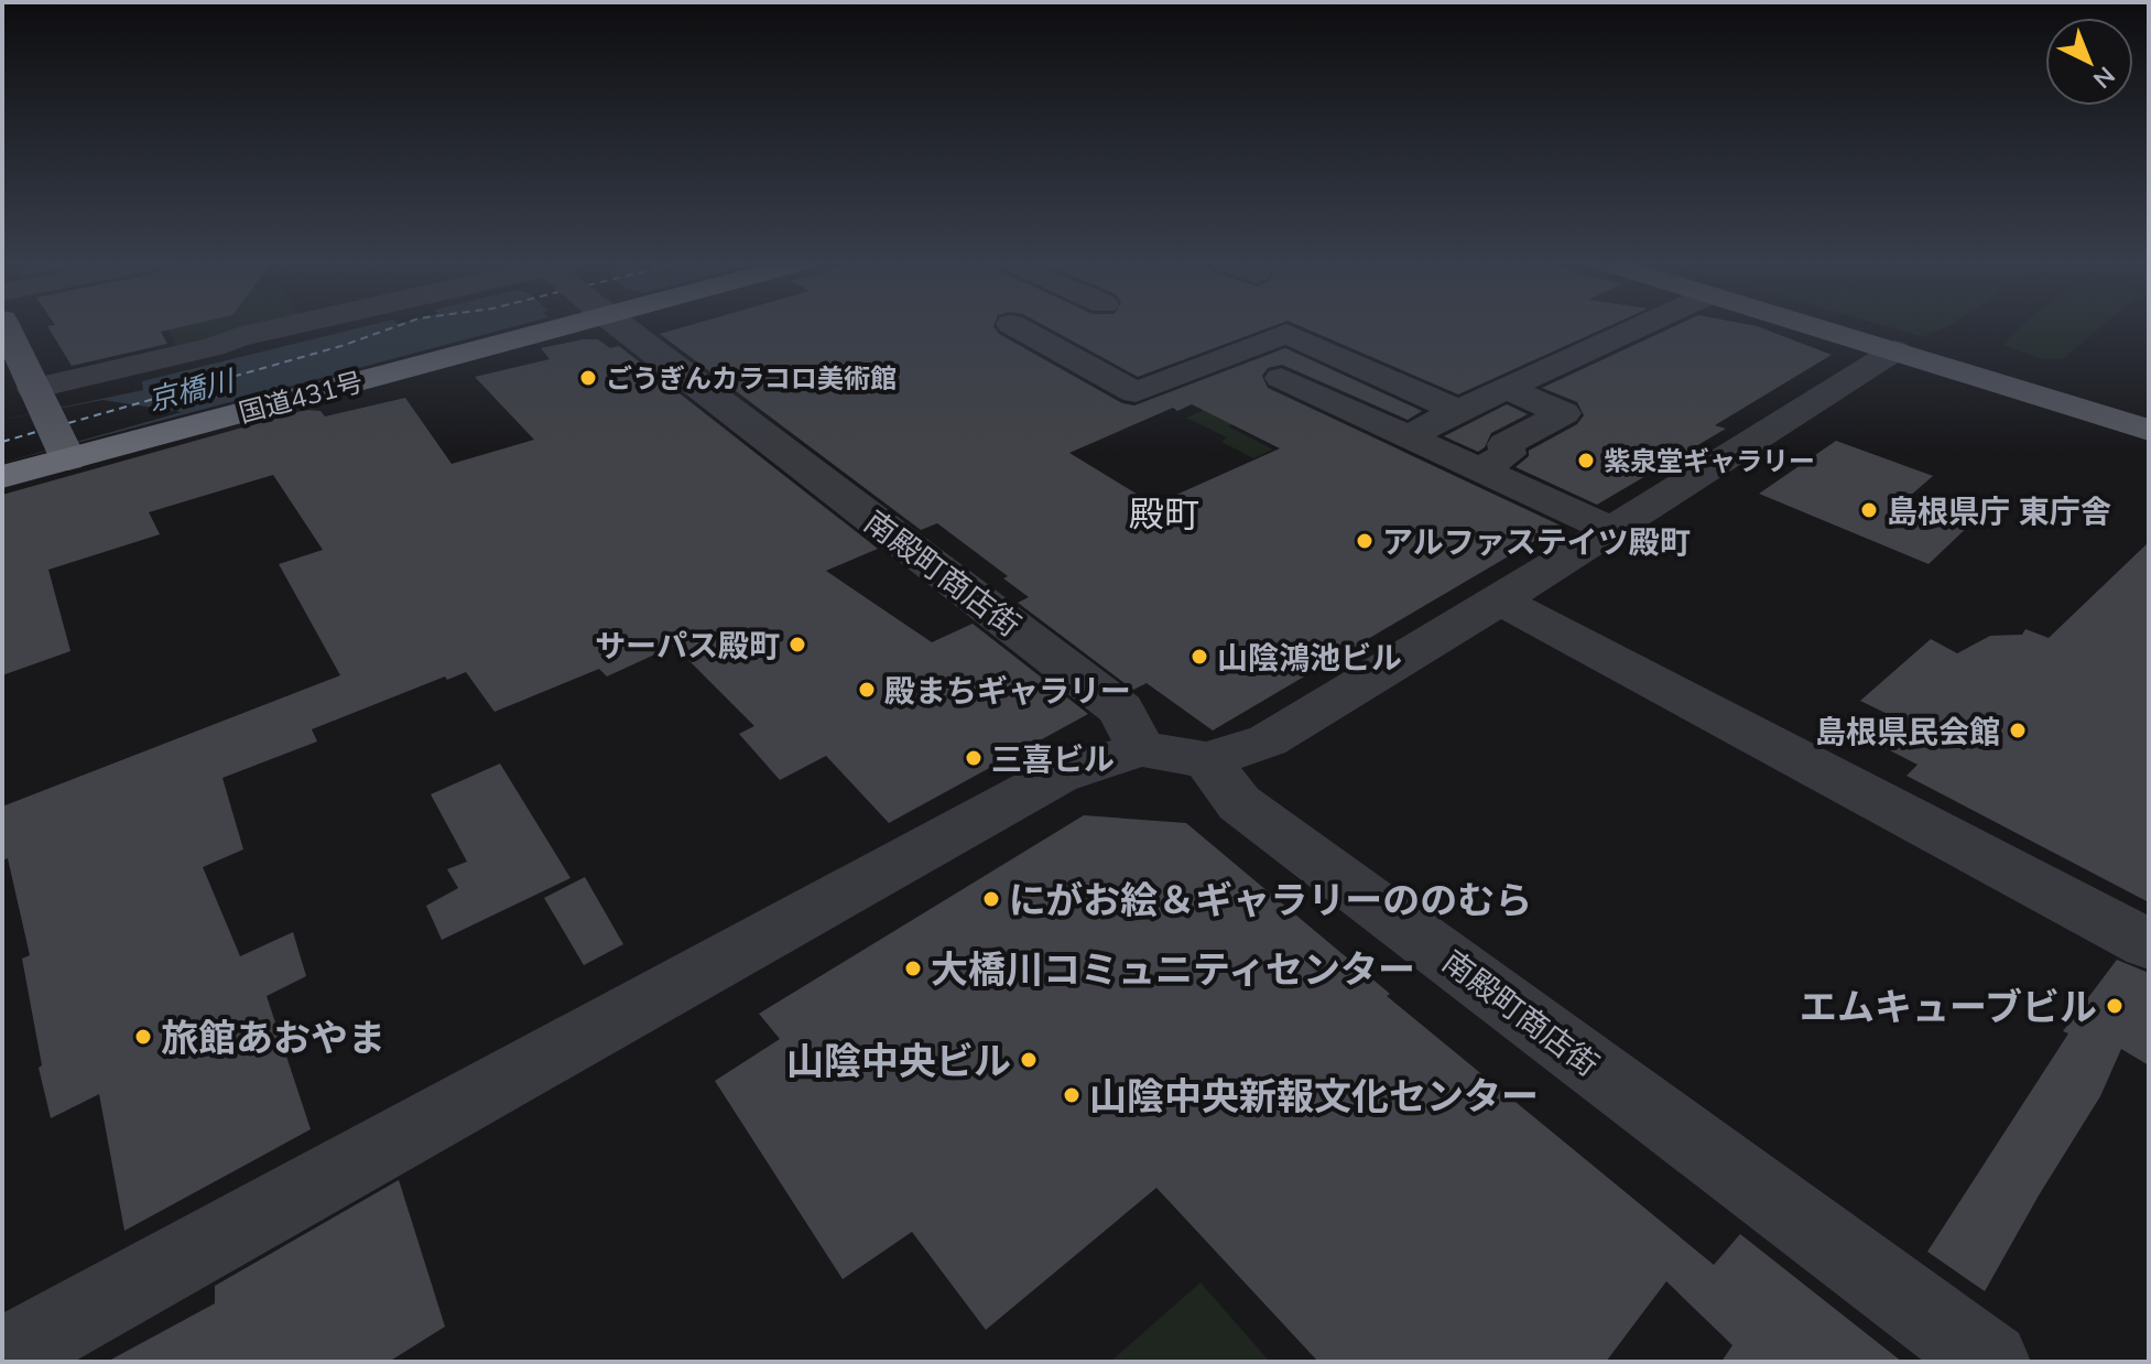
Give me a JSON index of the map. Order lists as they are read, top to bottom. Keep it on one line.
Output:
{"streets":{"highway":["国道431号"],"street":["南殿町商店街"]},"districts":["殿町"],"water":["京橋川"],"places":["ごうぎんカラコロ美術館","紫泉堂ギャラリー","島根県庁 東庁舎","アルファステイツ殿町","サーパス殿町","山陰鴻池ビル","殿まちギャラリー","島根県民会館","三喜ビル","にがお絵＆ギャラリーののむら","大橋川コミュニティセンター","エムキューブビル","旅館あおやま","山陰中央ビル","山陰中央新報文化センター"],"north":"bottom right"}
